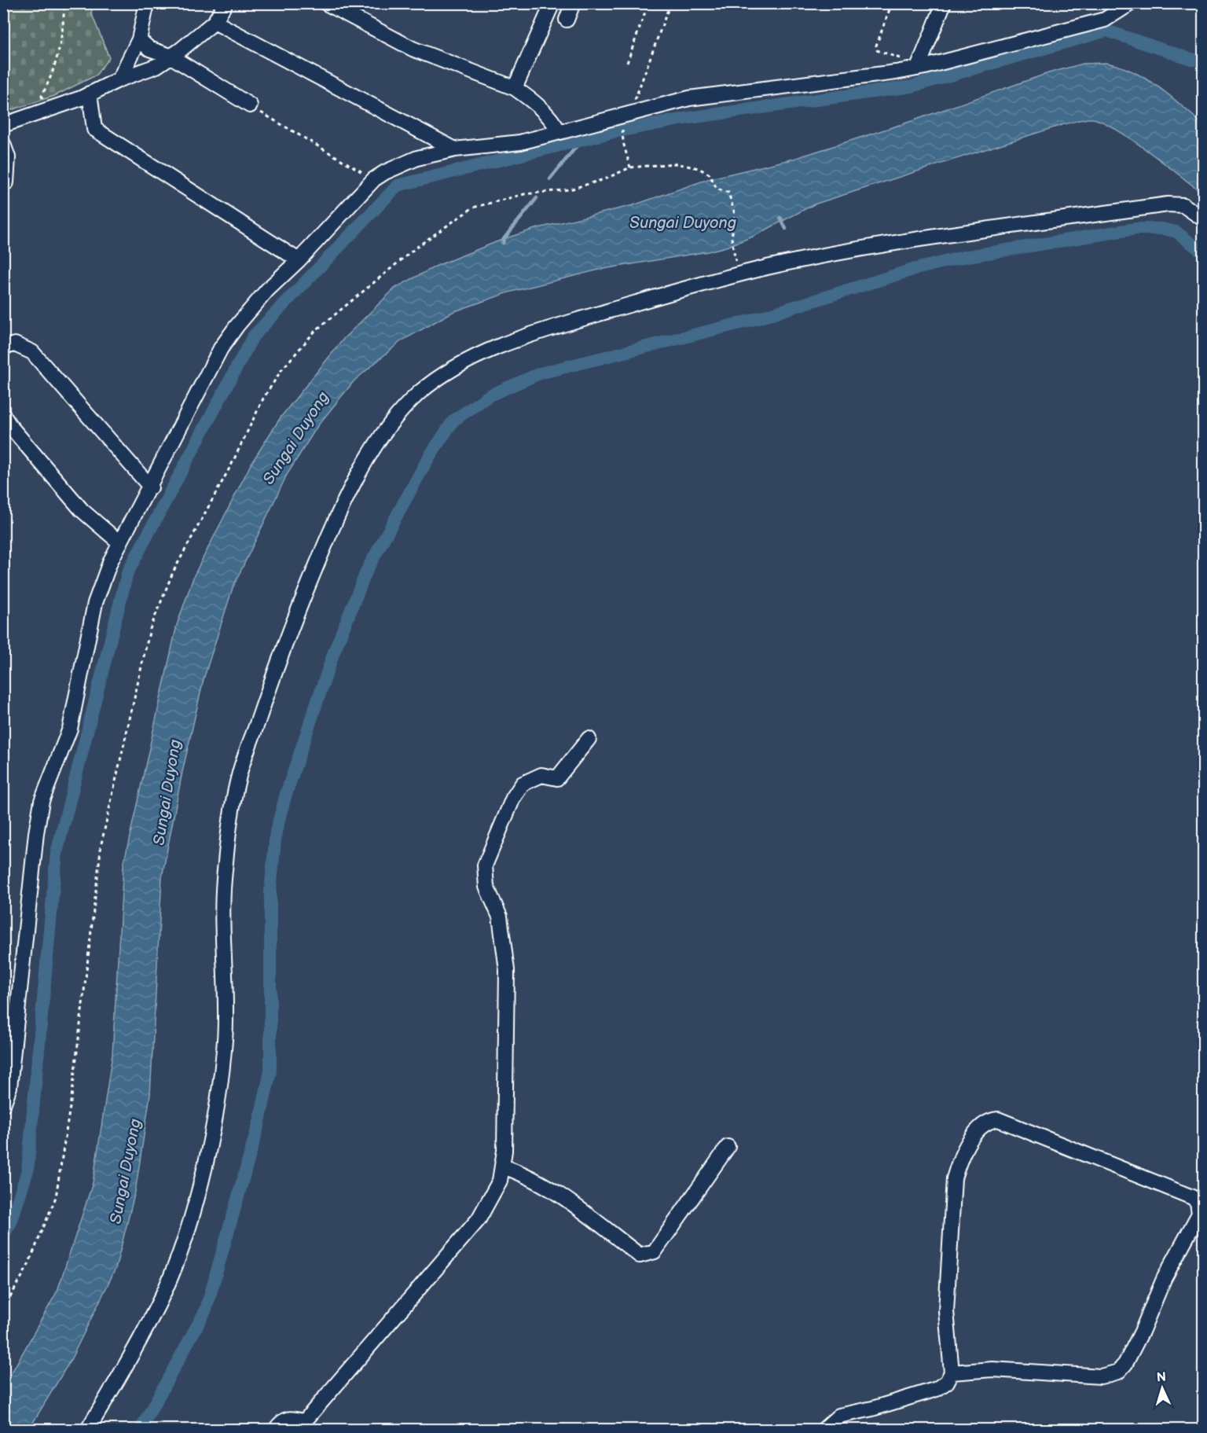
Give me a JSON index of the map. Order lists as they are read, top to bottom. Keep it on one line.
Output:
{"water":["Sungai Duyong"],"north":"top"}
